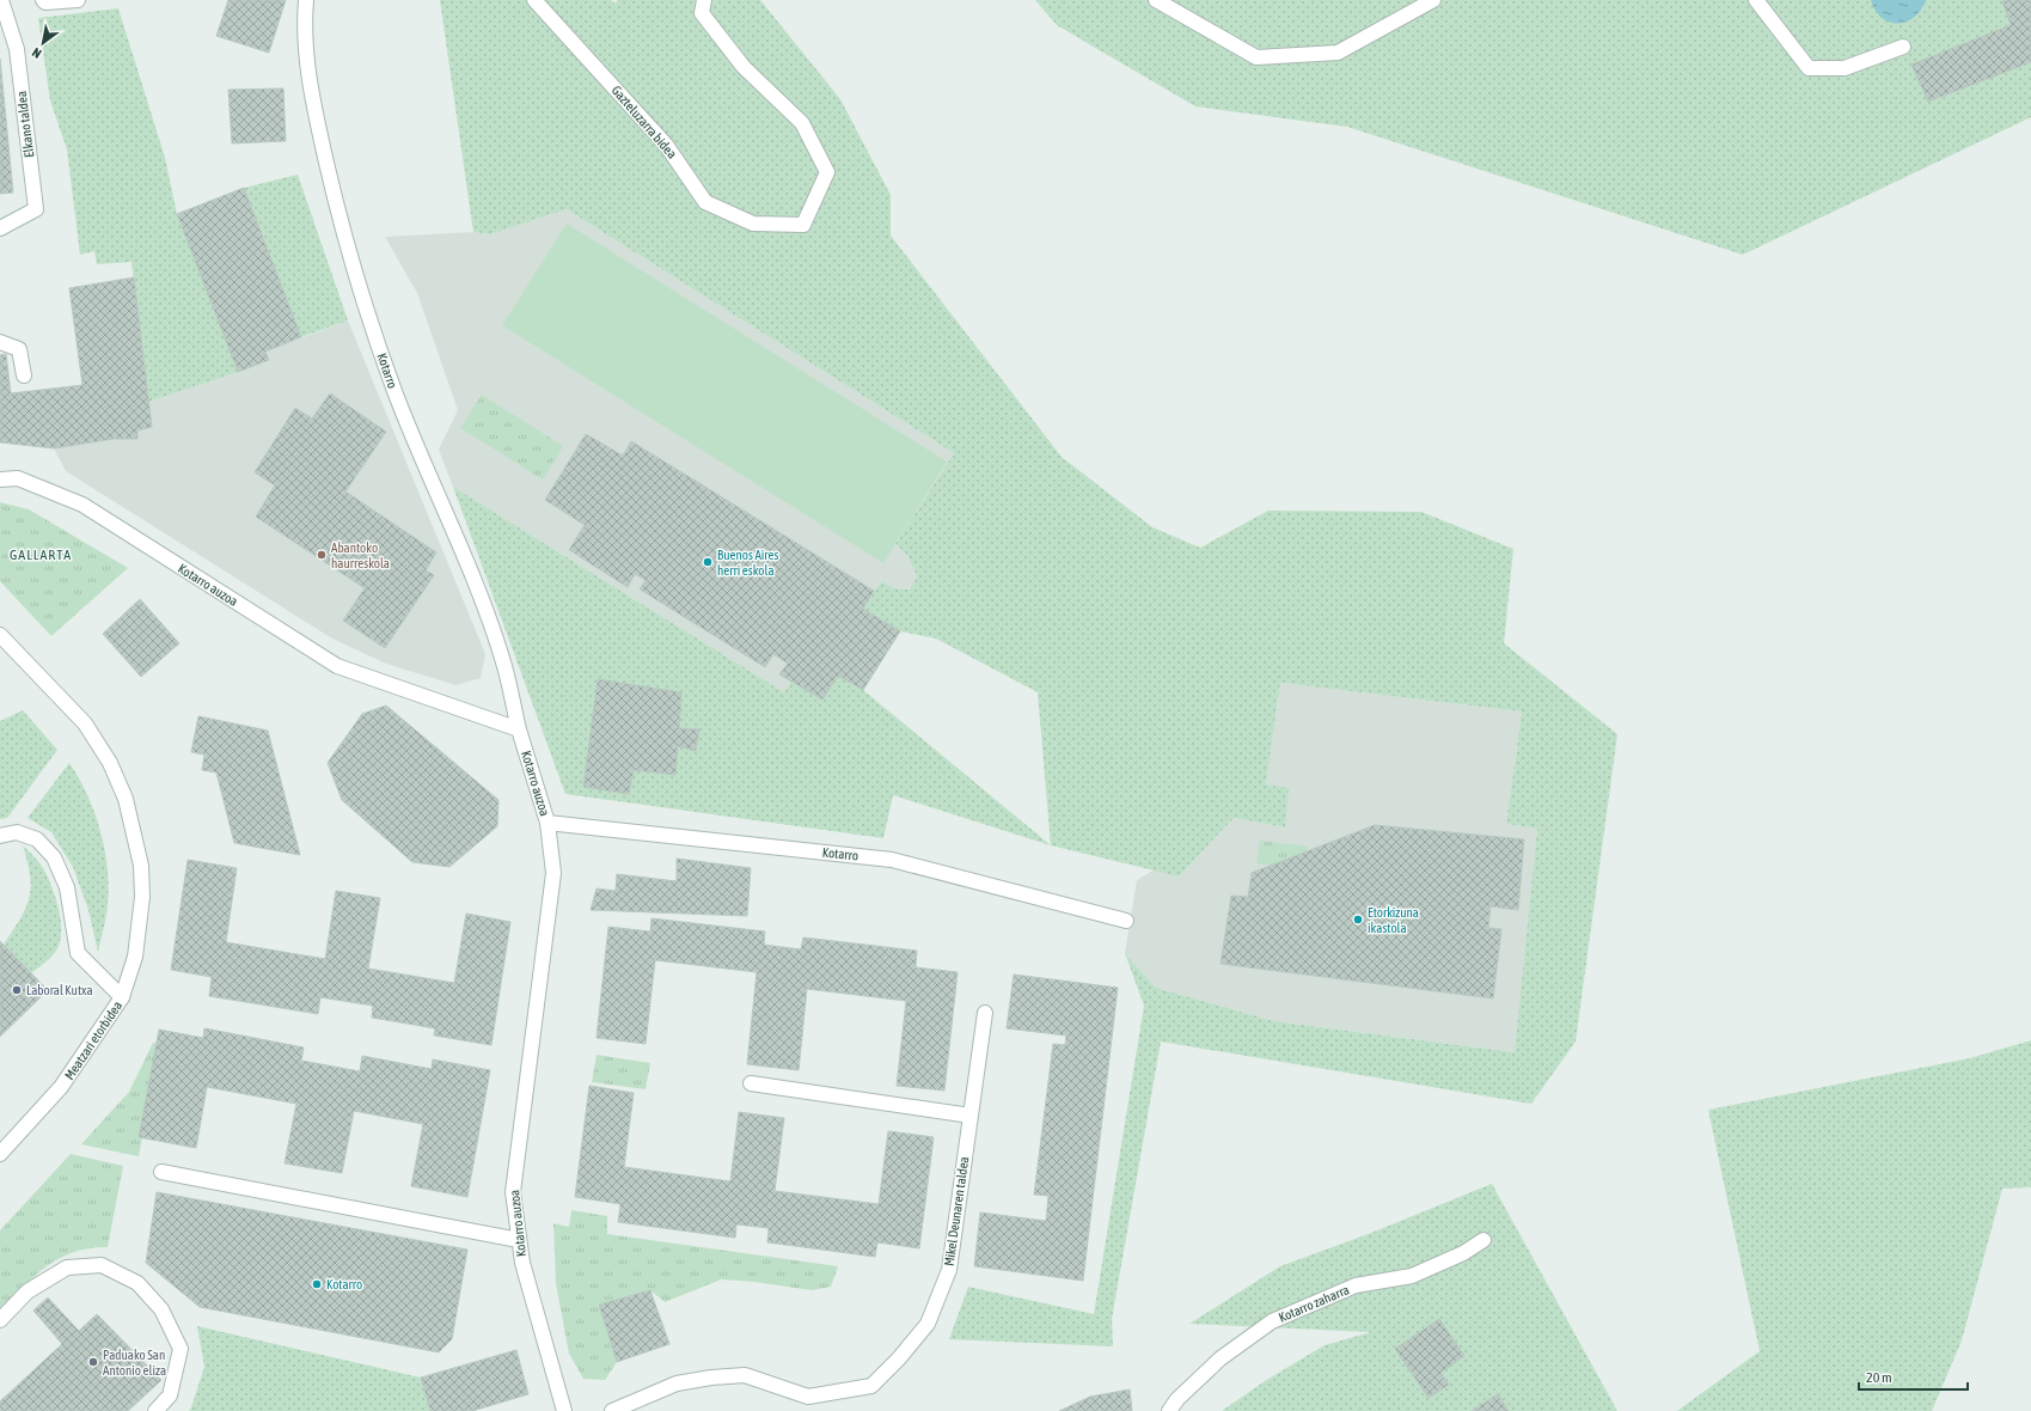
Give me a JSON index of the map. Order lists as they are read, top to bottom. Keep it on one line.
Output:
{"streets":{"street":["Gazteluzarra bidea","Elkano taldea","Kotarro","Kotarro auzoa","Meatzari etorbidea","Mikel Deunaren taldea","Kotarro zaharra"]},"crossings":[["Kotarro","Kotarro auzoa"]],"districts":["GALLARTA"],"places":["Abantoko haurreskola","Buenos Aires herri eskola","Etorkizuna ikastola","Laboral Kutxa","Kotarro","Paduako San Antonio eliza"],"scale_bar":"20 m","north":"bottom left"}
